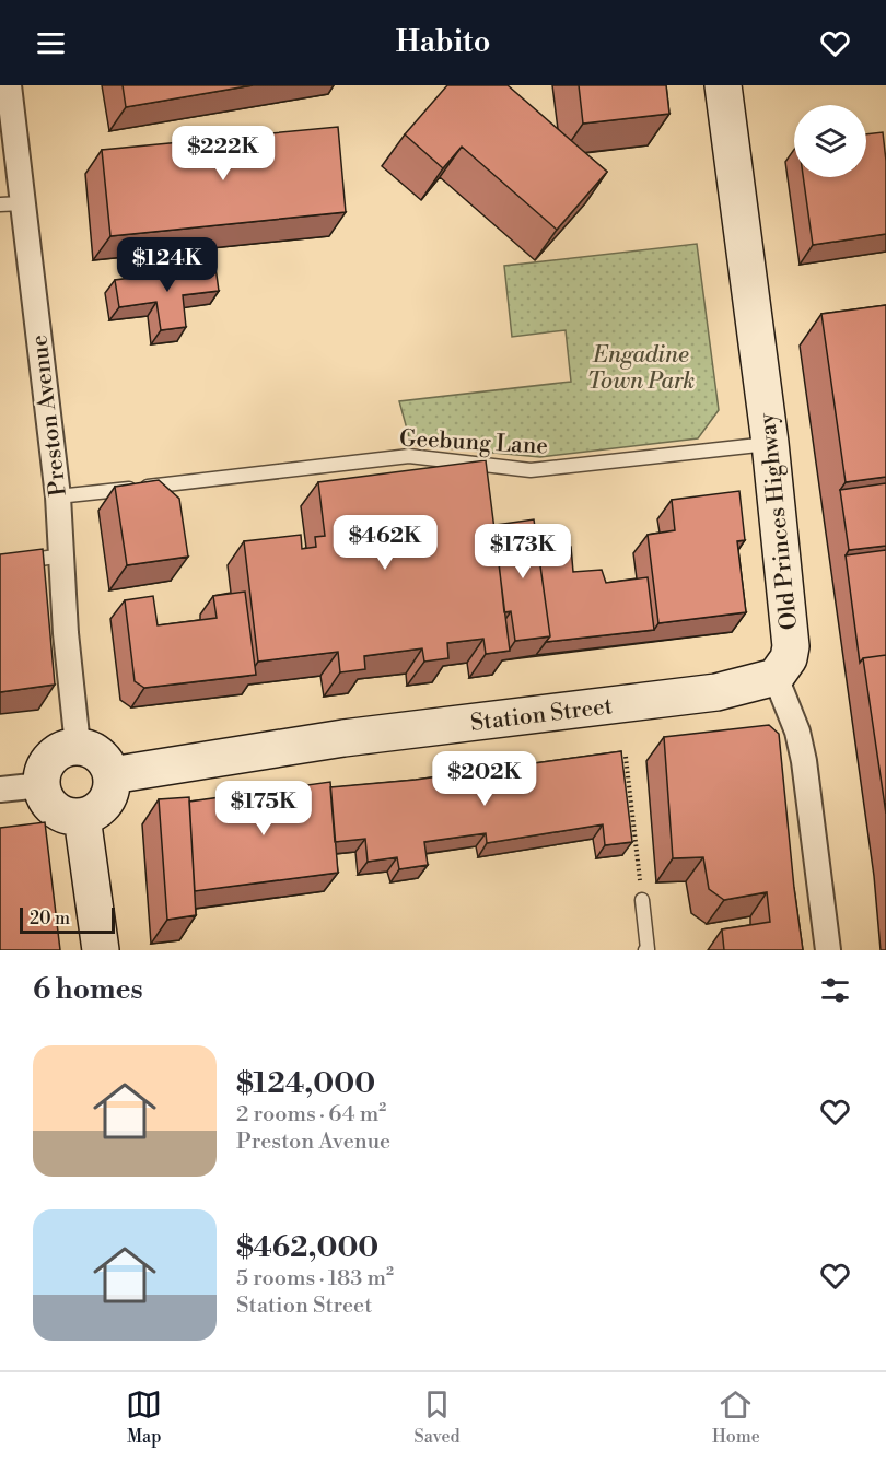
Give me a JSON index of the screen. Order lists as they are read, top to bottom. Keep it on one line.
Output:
{"streets":{"street":["Preston Avenue","Old Princes Highway","Station Street"],"lane":["Geebung Lane"]},"crossings":[["Preston Avenue","Geebung Lane"],["Preston Avenue","Station Street"],["Geebung Lane","Old Princes Highway"],["Old Princes Highway","Station Street"]],"parks":["Engadine Town Park"],"scale_bar":"20 m","page":{"header":"Habito","price":["$222K","$124K","$462K","$173K","$202K","$175K"],"scale":"20 m","heading":"6 homes","list":[{"name":"$124,000","note":"2 rooms · 64 m² · Preston Avenue"},{"name":"$462,000","note":"5 rooms · 183 m² · Station Street"}],"tabs":["Map","Saved","Home"]}}
